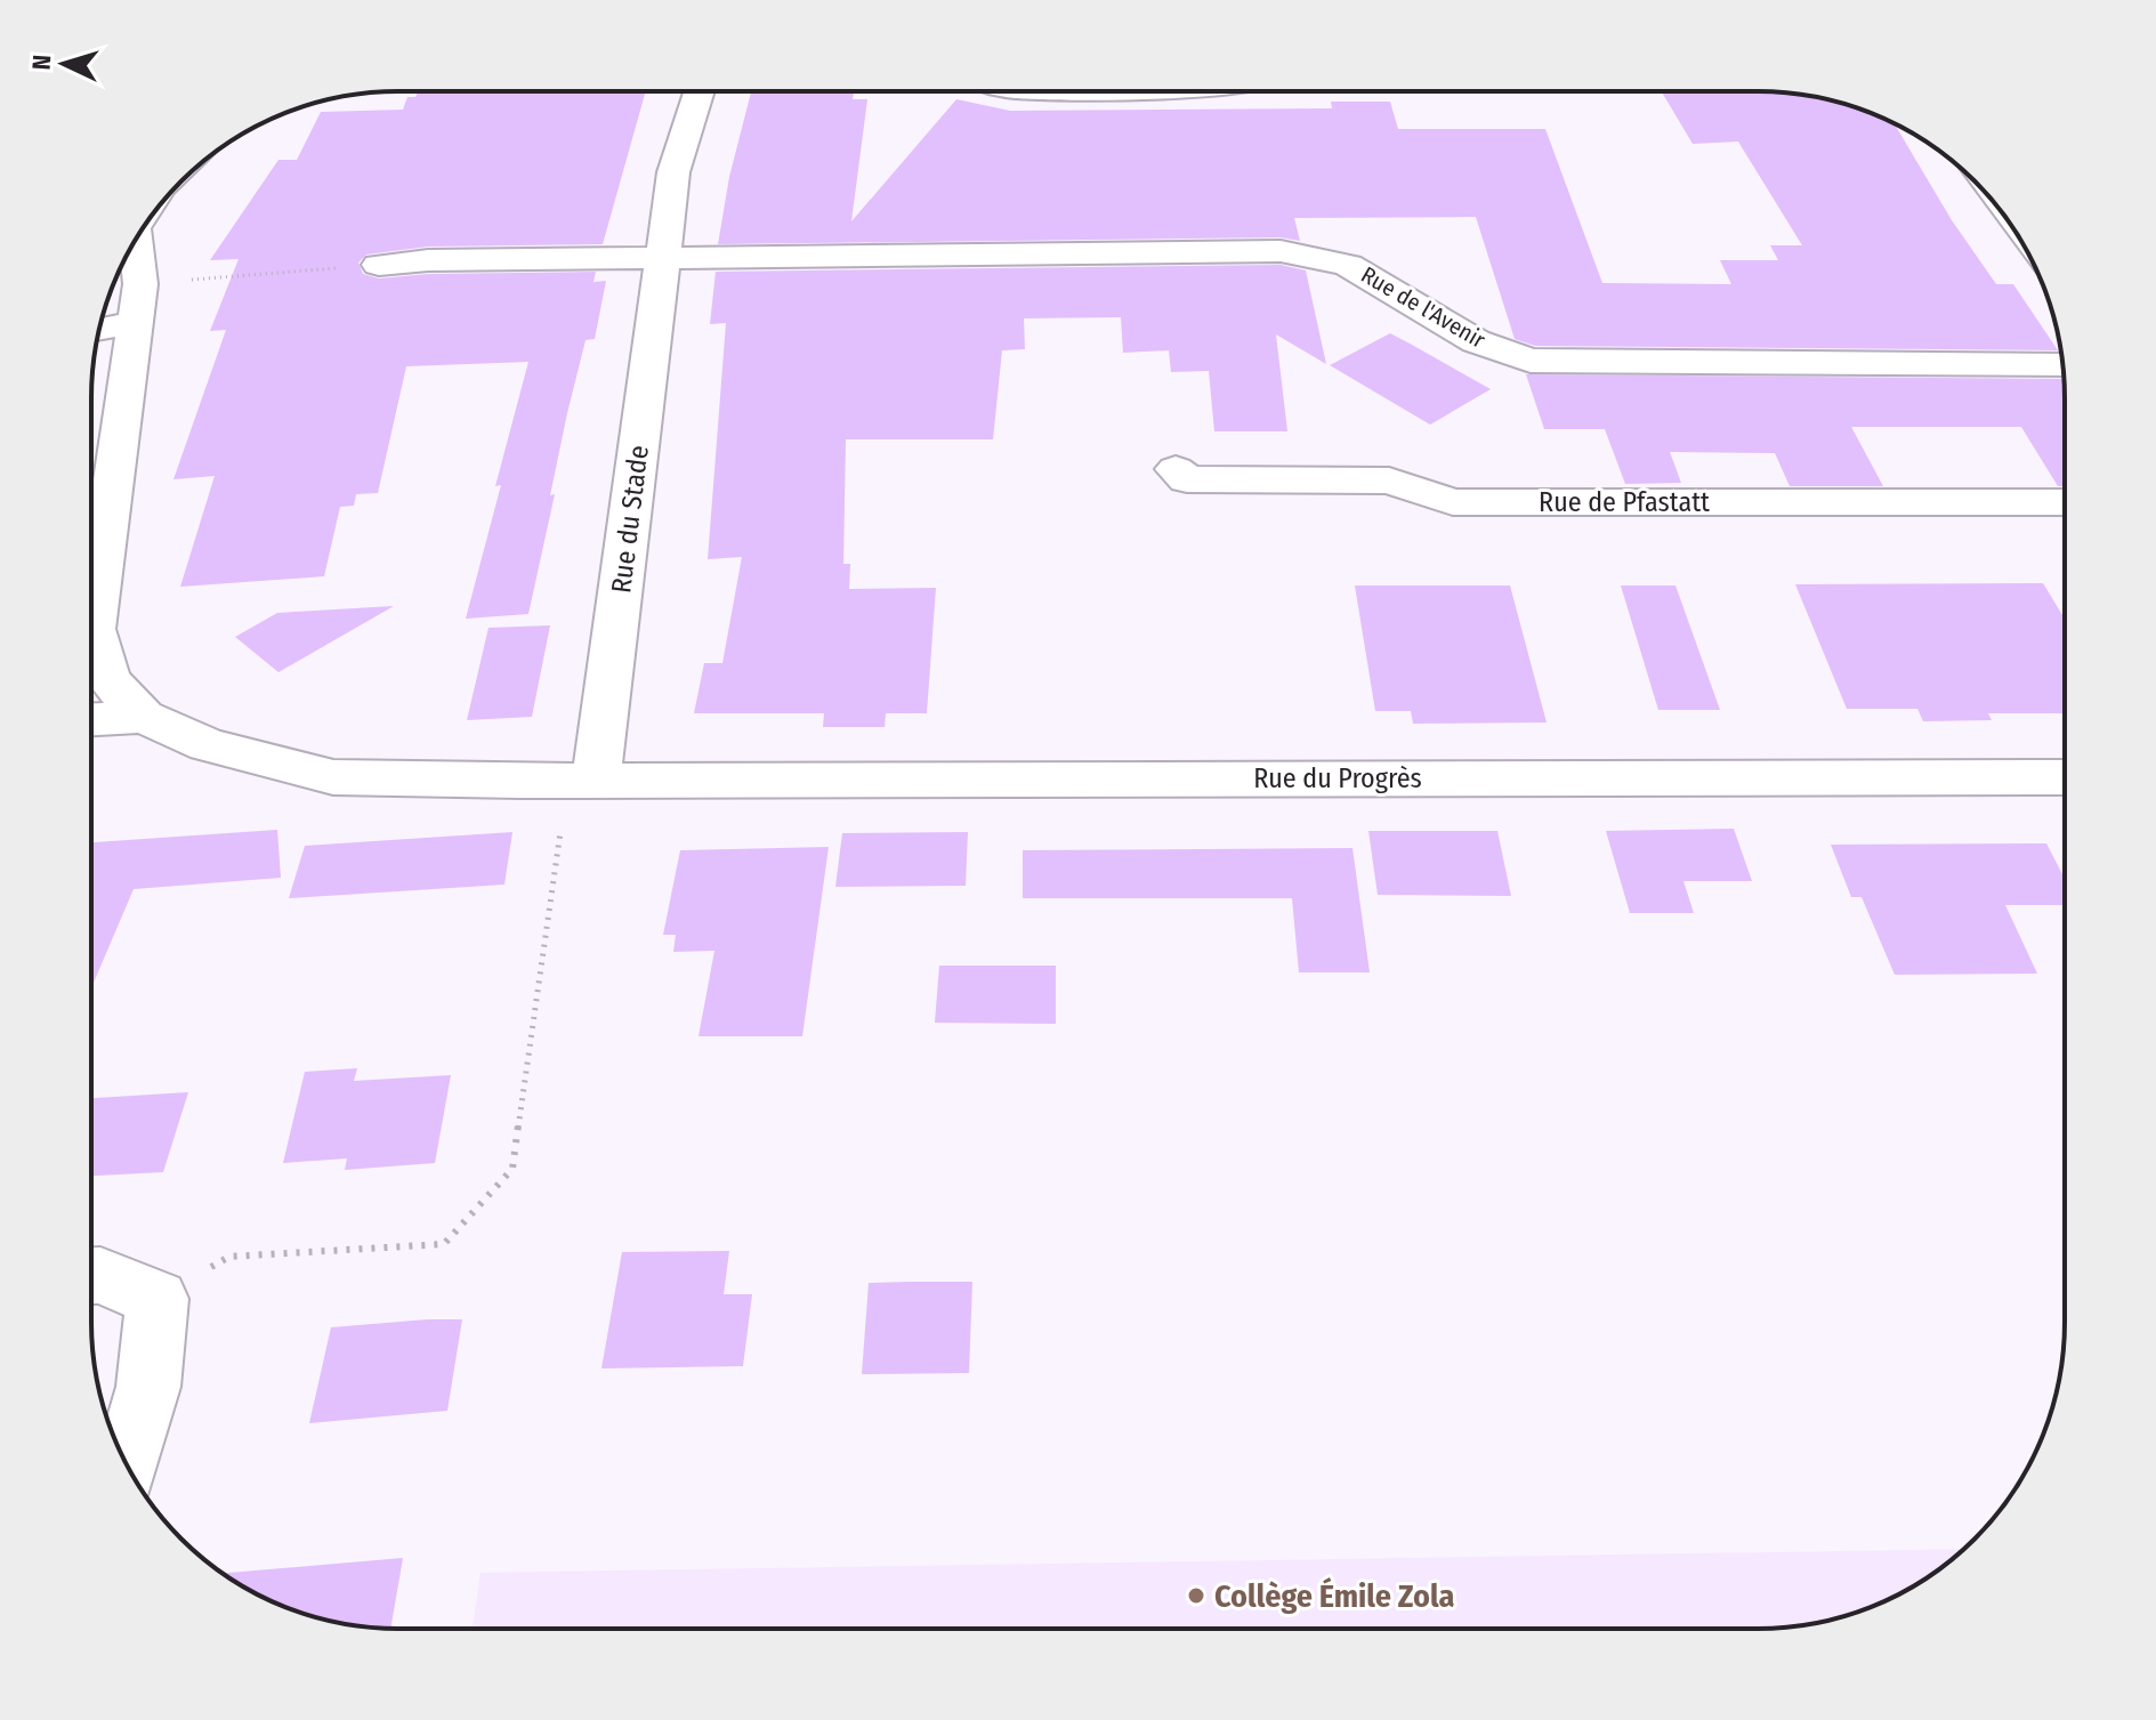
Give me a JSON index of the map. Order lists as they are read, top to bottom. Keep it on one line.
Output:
{"streets":{"street":["Rue de l'Avenir","Rue de Pfastatt","Rue du Stade","Rue du Progrès"]},"crossings":[["Rue de l'Avenir","Rue du Stade"],["Rue du Stade","Rue du Progrès"]],"places":["Collège Émile Zola"],"north":"left"}
